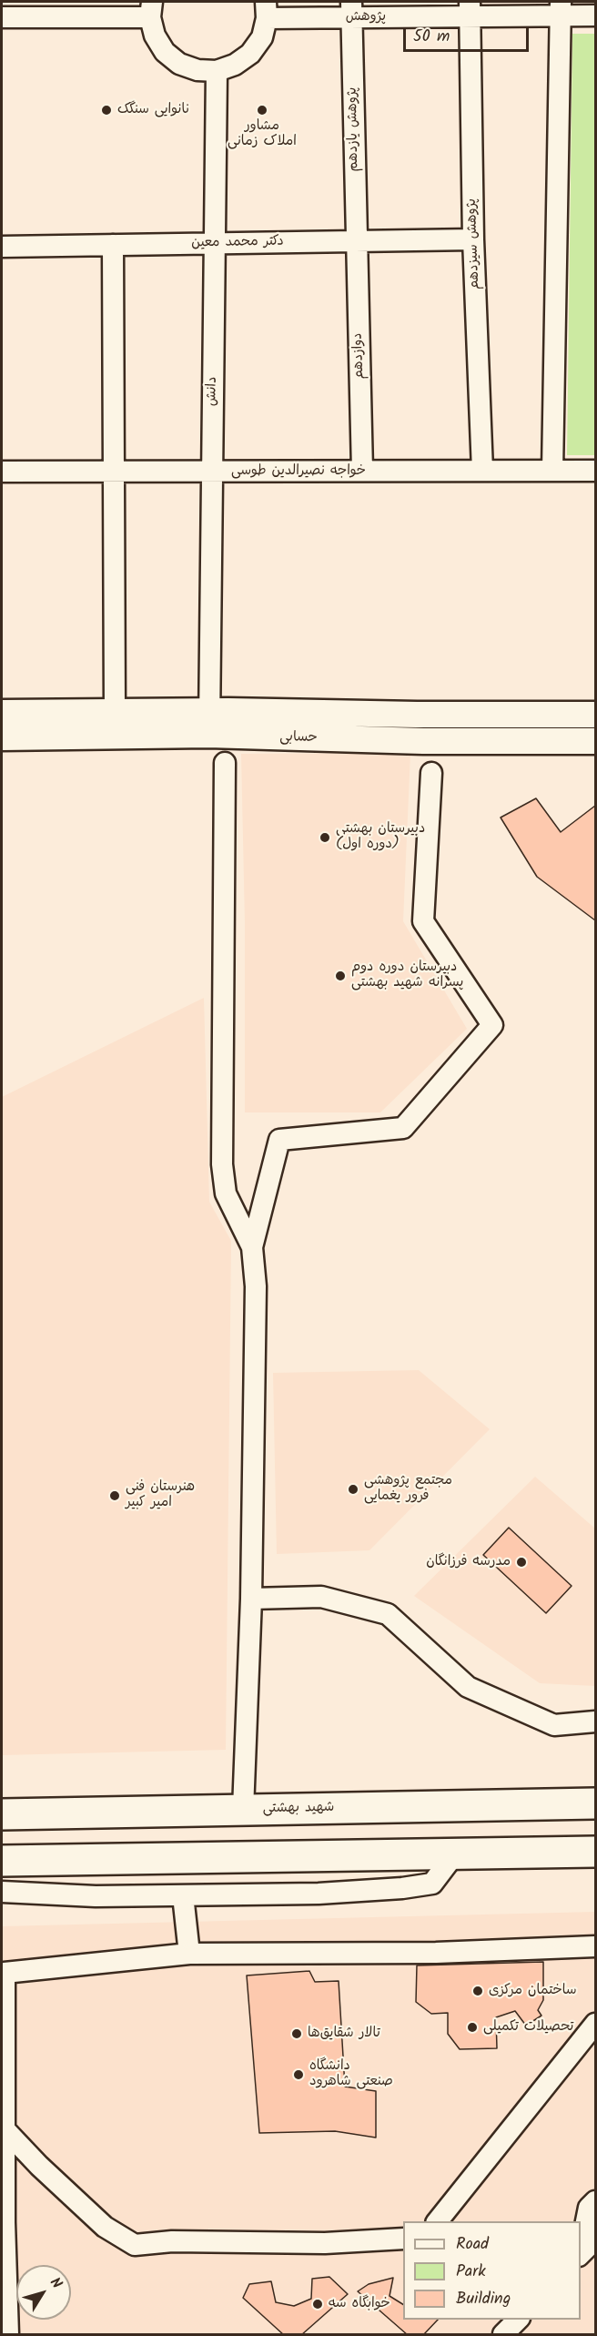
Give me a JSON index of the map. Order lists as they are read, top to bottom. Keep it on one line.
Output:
{"streets":{"highway":["شهید بهشتی"],"main road":["حسابی"],"street":["پژوهش","پژوهش یازدهم","دکتر محمد معین","پژوهش سیزدهم","دوازدهم","دانش","خواجه نصیرالدین طوسی"]},"crossings":[["پژوهش","پژوهش یازدهم"],["پژوهش","پژوهش سیزدهم"],["پژوهش یازدهم","دکتر محمد معین"],["پژوهش یازدهم","دوازدهم"],["دکتر محمد معین","پژوهش سیزدهم"],["دکتر محمد معین","دوازدهم"],["دکتر محمد معین","دانش"],["پژوهش سیزدهم","خواجه نصیرالدین طوسی"],["دوازدهم","خواجه نصیرالدین طوسی"],["دانش","خواجه نصیرالدین طوسی"],["دانش","حسابی"]],"places":["نانوایی سنگک","مشاور املاک زمانی","دبیرستان بهشتی (دوره اول)","دبیرستان دوره دوم پسرانه شهید بهشتی","مجتمع پژوهشی فرور یغمایی","هنرستان فنی امیر کبیر","مدرسه فرزانگان","ساختمان مرکزی","تحصیلات تکمیلی","تالار شقایق‌‌ها","دانشگاه صنعتی شاهرود","خوابگاه سه"],"legend":["Road","Park","Building"],"scale_bar":"50 m","north":"top right"}
